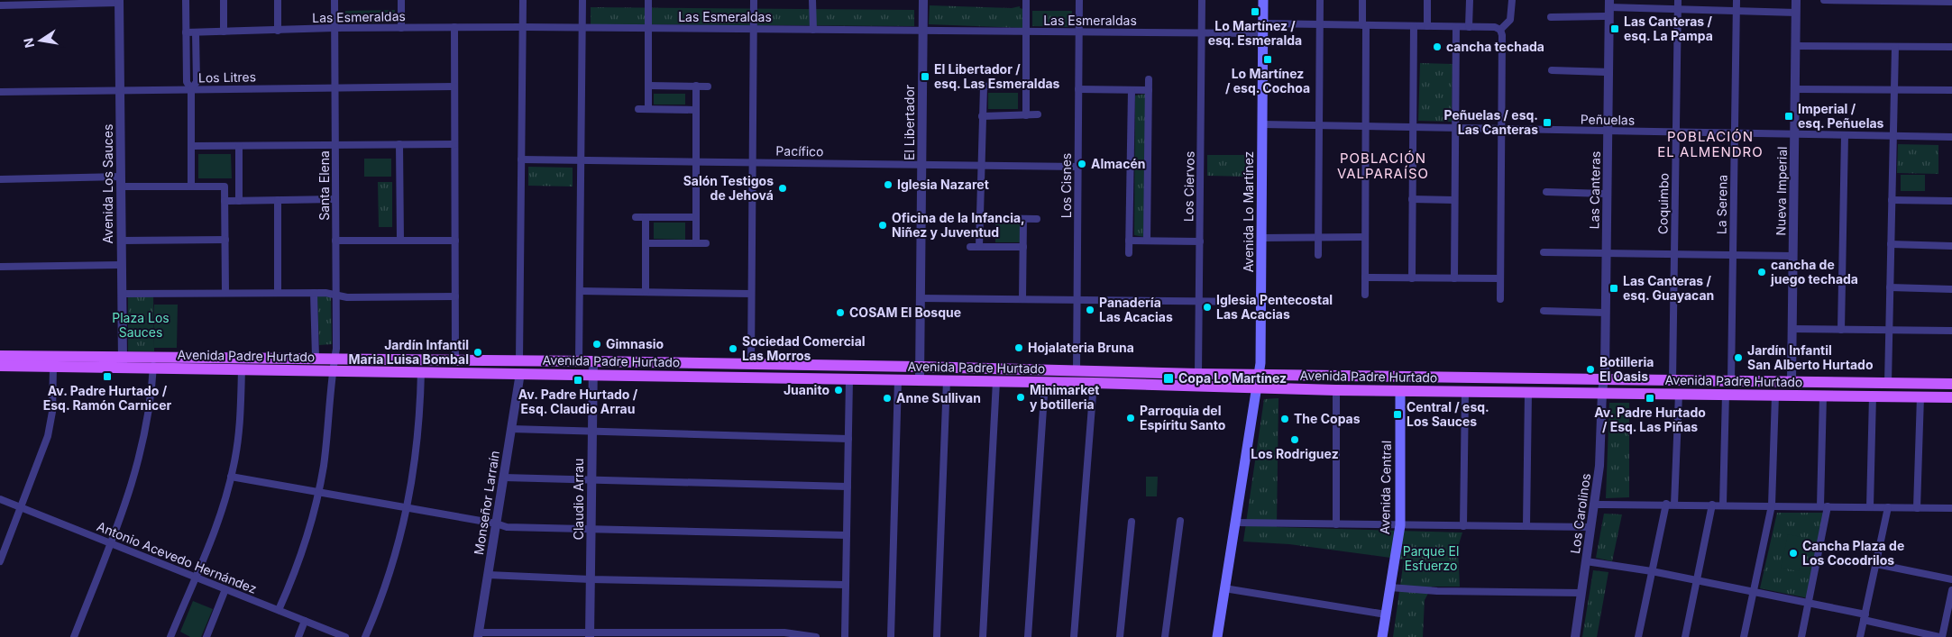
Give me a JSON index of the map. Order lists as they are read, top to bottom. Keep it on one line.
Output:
{"streets":{"main road":["Avenida Lo Martínez","Avenida Padre Hurtado","Avenida Central"],"street":["Las Esmeraldas","Los Litres","Peñuelas","El Libertador","Pacífico","Avenida Los Sauces","Santa Elena","Los Cisnes","Los Ciervos","Las Canteras","Nueva Imperial","Coquimbo","La Serena","Claudio Arrau","Monseñor Larraín","Los Carolinos","Antonio Acevedo Hernández"]},"crossings":[["Las Esmeraldas","El Libertador"],["Las Esmeraldas","Santa Elena"],["Las Esmeraldas","Los Cisnes"],["Las Esmeraldas","Los Ciervos"],["Las Esmeraldas","Avenida Lo Martínez"],["Los Litres","Avenida Los Sauces"],["Los Litres","Santa Elena"],["Peñuelas","Las Canteras"],["Peñuelas","Nueva Imperial"],["Peñuelas","Coquimbo"],["Peñuelas","La Serena"],["Peñuelas","Avenida Lo Martínez"],["El Libertador","Pacífico"],["El Libertador","Avenida Padre Hurtado"],["Pacífico","Los Cisnes"],["Avenida Los Sauces","Avenida Padre Hurtado"],["Santa Elena","Avenida Padre Hurtado"],["Santa Elena","Antonio Acevedo Hernández"],["Los Cisnes","Avenida Padre Hurtado"],["Los Ciervos","Avenida Padre Hurtado"],["Las Canteras","Avenida Padre Hurtado"],["Las Canteras","Los Carolinos"],["Nueva Imperial","Avenida Padre Hurtado"],["Coquimbo","Avenida Padre Hurtado"],["La Serena","Avenida Padre Hurtado"],["Avenida Lo Martínez","Avenida Padre Hurtado"],["Avenida Padre Hurtado","Avenida Central"],["Avenida Padre Hurtado","Claudio Arrau"],["Avenida Padre Hurtado","Monseñor Larraín"],["Avenida Padre Hurtado","Los Carolinos"]],"districts":["POBLACIÓN EL ALMENDRO","POBLACIÓN VALPARAÍSO"],"parks":["Plaza Los Sauces","Parque El Esfuerzo"],"places":{"transit":["Lo Martínez / esq. Esmeralda","Las Canteras / esq. La Pampa","Lo Martínez / esq. Cochoa","El Libertador / esq. Las Esmeraldas","Imperial / esq. Peñuelas","Peñuelas / esq. Las Canteras","Las Canteras / esq. Guayacan","Av. Padre Hurtado / Esq. Ramón Carnicer","Copa Lo Martínez","Av. Padre Hurtado / Esq. Claudio Arrau","Av. Padre Hurtado / Esq. Las Piñas","Central / esq. Los Sauces"],"other":["cancha techada","Almacén","Iglesia Nazaret","Salón Testigos de Jehová","Oficina de la Infancia, Niñez y Juventud","cancha de juego techada","Iglesia Pentecostal Las Acacias","Panadería Las Acacias","COSAM El Bosque","Gimnasio","Hojalateria Bruna","Sociedad Comercial Las Morros","Jardín Infantil Maria Luisa Bombal","Jardín Infantil San Alberto Hurtado","Botilleria El Oasis","Juanito","Minimarket y botilleria","Anne Sullivan","Parroquia del Espíritu Santo","The Copas","Los Rodriguez","Cancha Plaza de Los Cocodrilos"]},"north":"left"}
